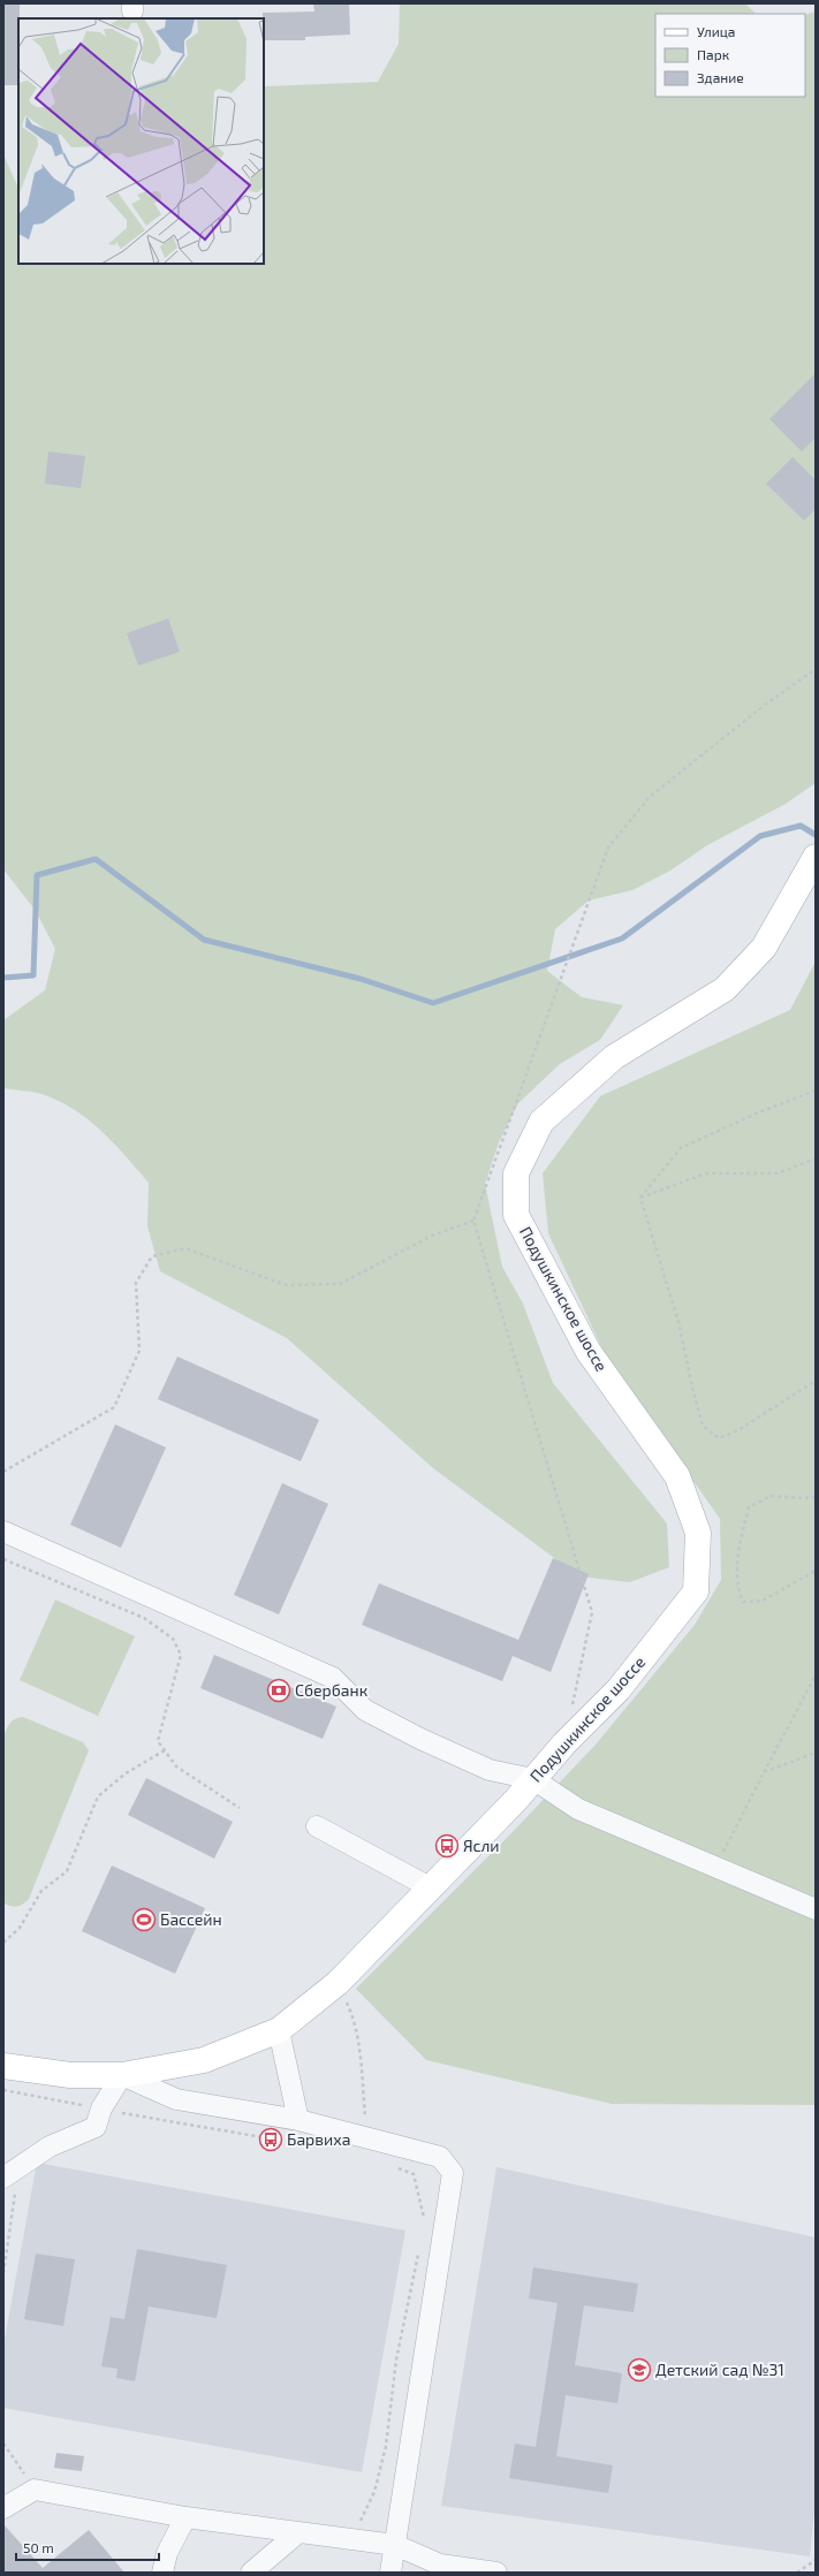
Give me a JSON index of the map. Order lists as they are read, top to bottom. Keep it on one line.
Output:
{"streets":{"main road":["Подушкинское шоссе"]},"places":{"bank":["Сбербанк"],"bus stop":["Ясли","Барвиха"],"sports":["Бассейн"],"school or university":["Детский сад №31"]},"legend":["Улица","Парк","Здание"],"scale_bar":"50 m"}
